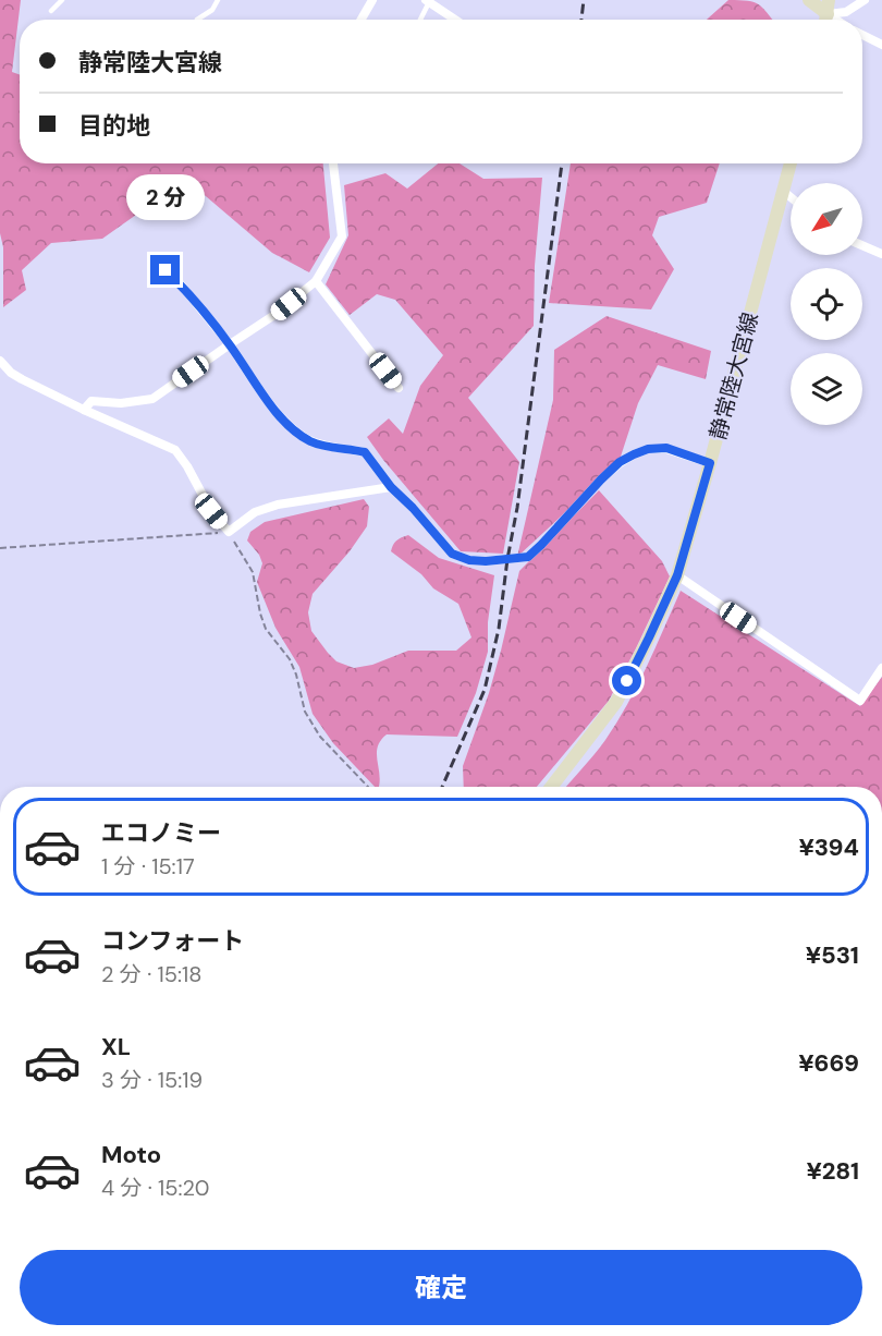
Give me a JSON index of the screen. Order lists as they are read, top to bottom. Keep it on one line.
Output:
{"streets":{"main road":["静常陸大宮線"]},"north":"bottom left","page":{"banner":["静常陸大宮線","目的地"],"bubble":"2 分","list":[{"name":"エコノミー","note":"1 分 · 15:17","value":"¥394"},{"name":"コンフォート","note":"2 分 · 15:18","value":"¥531"},{"name":"XL","note":"3 分 · 15:19","value":"¥669"},{"name":"Moto","note":"4 分 · 15:20","value":"¥281"}],"buttons":"確定"}}
